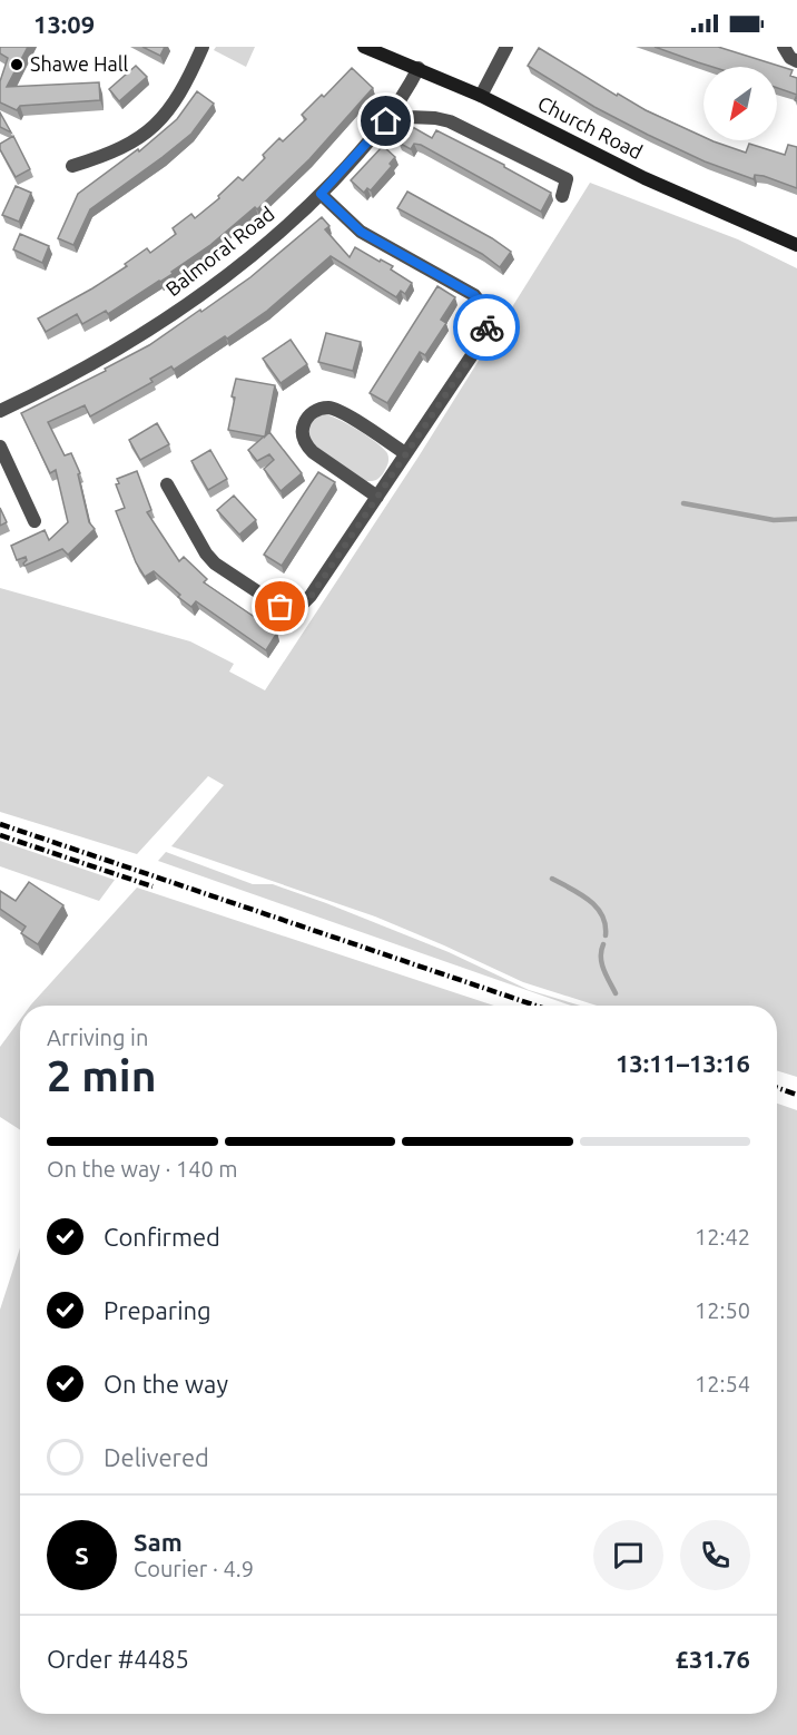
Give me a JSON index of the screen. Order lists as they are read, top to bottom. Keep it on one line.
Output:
{"streets":{"main road":["Church Road"],"street":["Balmoral Road"]},"crossings":[["Church Road","Balmoral Road"]],"places":["Shawe Hall"],"north":"bottom left","page":{"status":"13:09","heading":["2 min","Arriving in","13:11–13:16"],"panel":["Sam","Courier · 4.9","Order #4485","£31.76"],"bar":"On the way · 140 m","list":[["Confirmed","12:42"],["Preparing","12:50"],["On the way","12:54"],"Delivered"],"round":"S"}}
